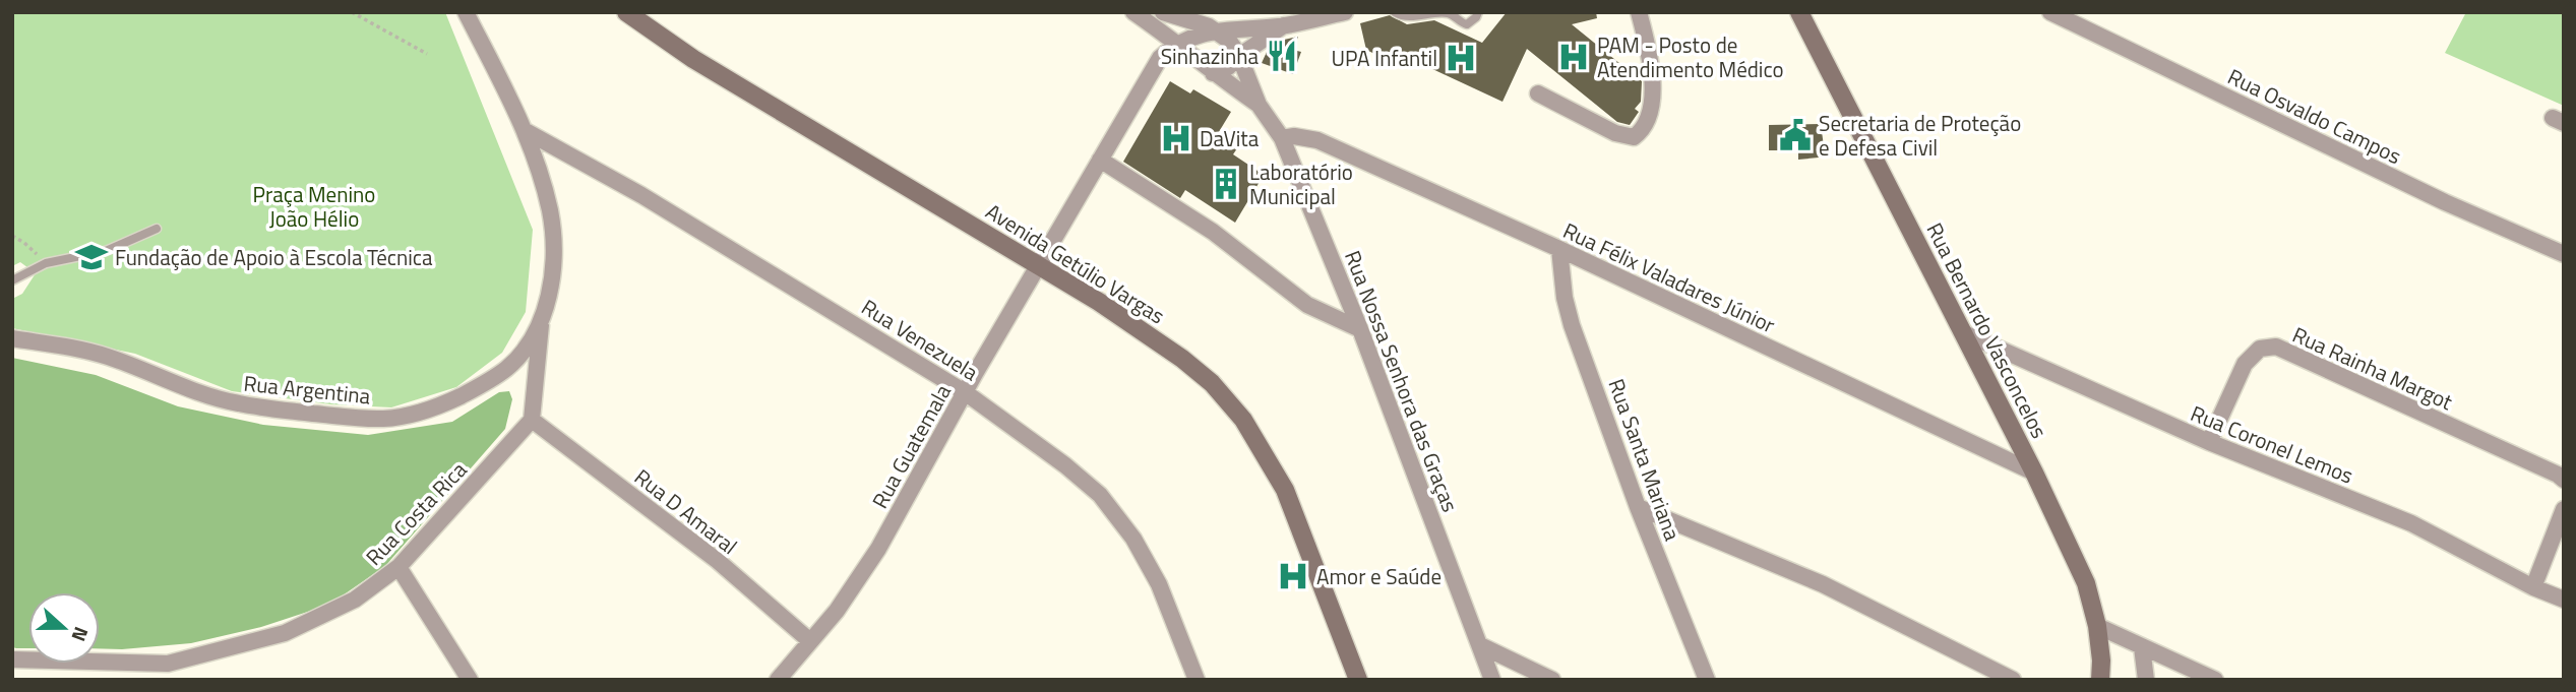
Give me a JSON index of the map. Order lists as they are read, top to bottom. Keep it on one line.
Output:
{"streets":{"main road":["Avenida Getúlio Vargas","Rua Bernardo Vasconcelos"],"street":["Rua Osvaldo Campos","Rua Félix Valadares Júnior","Rua Venezuela","Rua Rainha Margot","Rua Nossa Senhora das Graças","Rua Argentina","Rua Coronel Lemos","Rua Guatemala","Rua Santa Mariana","Rua D Amaral","Rua Costa Rica"]},"crossings":[["Avenida Getúlio Vargas","Rua Guatemala"],["Rua Félix Valadares Júnior","Rua Bernardo Vasconcelos"],["Rua Félix Valadares Júnior","Rua Nossa Senhora das Graças"],["Rua Félix Valadares Júnior","Rua Santa Mariana"],["Rua Bernardo Vasconcelos","Rua Coronel Lemos"],["Rua Venezuela","Rua Argentina"],["Rua Venezuela","Rua Guatemala"],["Rua Rainha Margot","Rua Coronel Lemos"],["Rua Nossa Senhora das Graças","Rua Guatemala"],["Rua Guatemala","Rua D Amaral"],["Rua D Amaral","Rua Costa Rica"]],"parks":["Praça Menino João Hélio"],"places":{"restaurant":["Sinhazinha"],"hospital":["PAM - Posto de Atendimento Médico","UPA Infantil","DaVita","Amor e Saúde"],"public building":["Secretaria de Proteção e Defesa Civil"],"building":["Laboratório Municipal"],"school or university":["Fundação de Apoio à Escola Técnica"]},"north":"right"}
